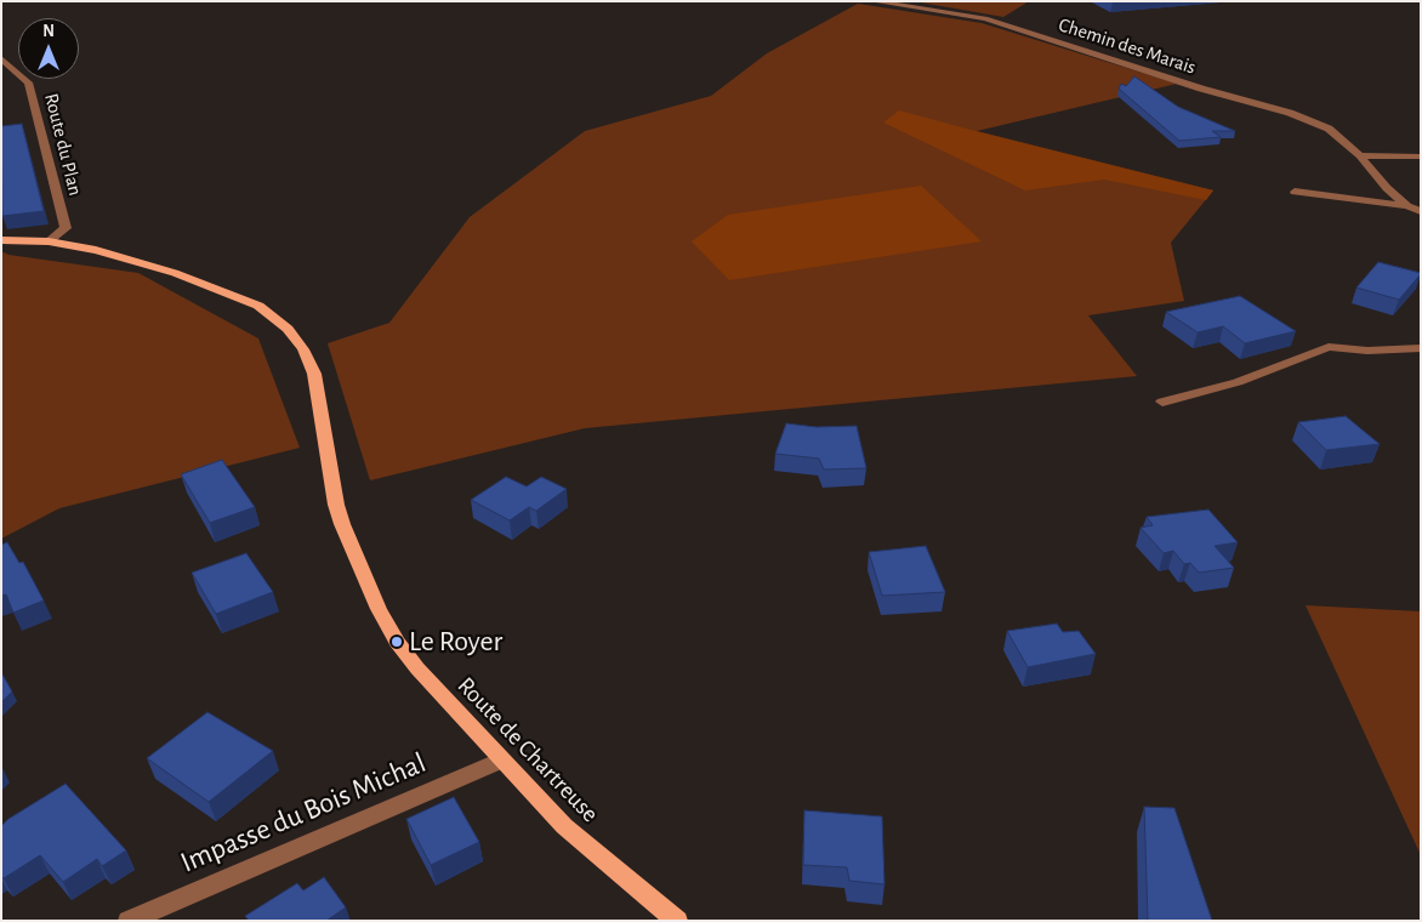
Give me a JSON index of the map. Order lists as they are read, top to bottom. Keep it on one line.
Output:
{"streets":{"main road":["Route de Chartreuse"],"street":["Chemin des Marais","Route du Plan","Impasse du Bois Michal"]},"crossings":[["Route du Plan","Route de Chartreuse"],["Route de Chartreuse","Impasse du Bois Michal"]],"places":["Le Royer"],"north":"top"}
